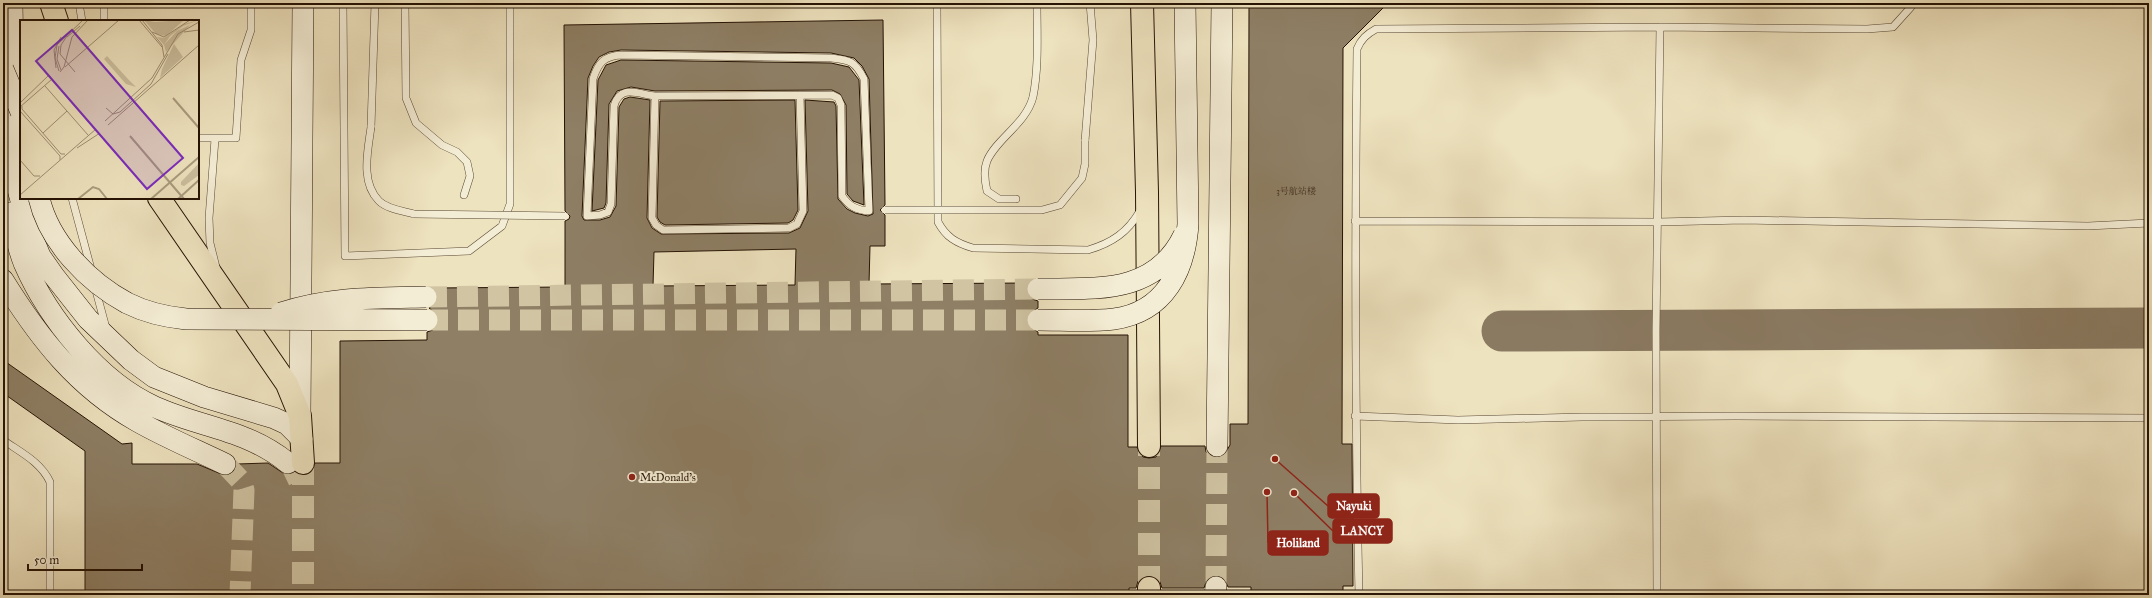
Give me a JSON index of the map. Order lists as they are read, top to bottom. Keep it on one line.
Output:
{"places":["Nayuki","McDonald's","Holiland","LANCY"],"house_numbers":["3号航站楼"],"scale_bar":"50 m"}
